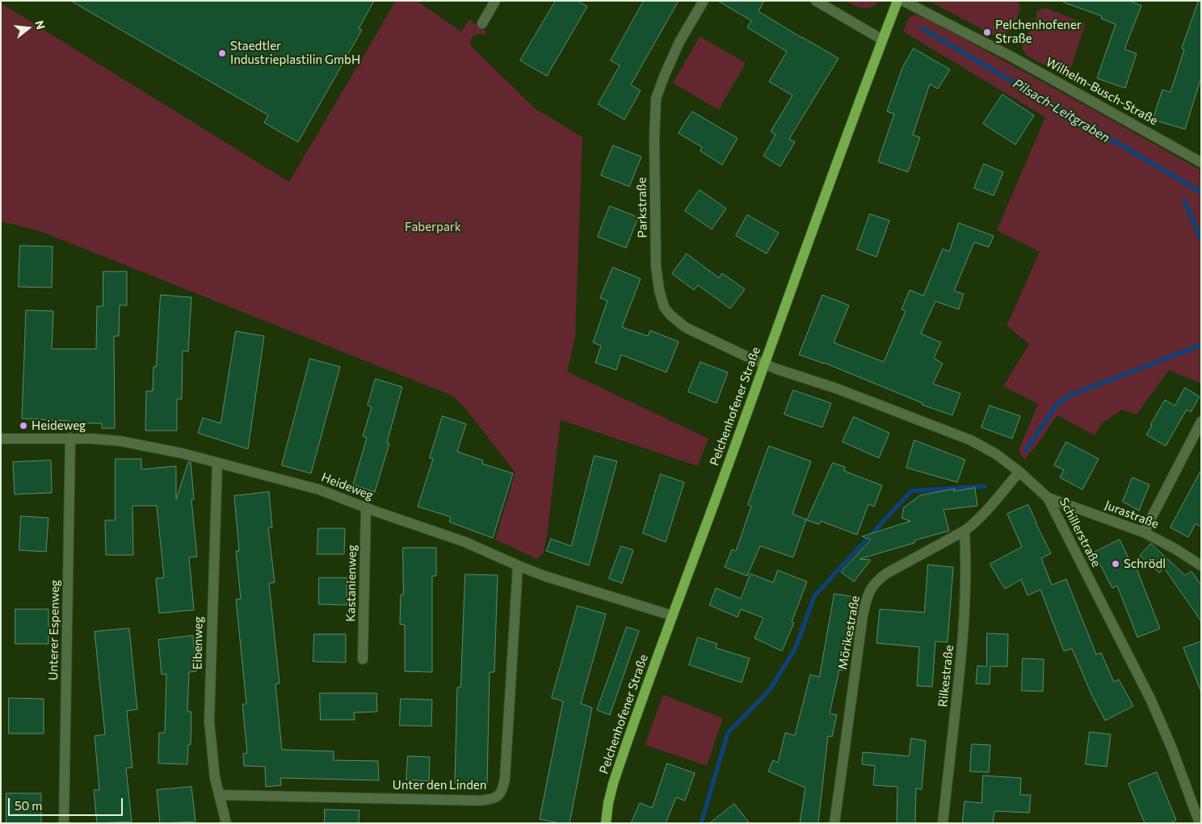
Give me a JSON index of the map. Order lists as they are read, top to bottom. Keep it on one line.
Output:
{"streets":{"main road":["Pelchenhofener Straße"],"street":["Wilhelm-Busch-Straße","Parkstraße","Heideweg","Jurastraße","Schillerstraße","Kastanienweg","Unterer Espenweg","Mörikestraße","Eibenweg","Rilkestraße","Unter den Linden"]},"crossings":[["Parkstraße","Pelchenhofener Straße"],["Parkstraße","Schillerstraße"],["Pelchenhofener Straße","Heideweg"],["Pelchenhofener Straße","Schillerstraße"],["Heideweg","Kastanienweg"],["Heideweg","Unterer Espenweg"],["Heideweg","Eibenweg"],["Heideweg","Unter den Linden"],["Jurastraße","Schillerstraße"],["Schillerstraße","Mörikestraße"],["Mörikestraße","Rilkestraße"],["Eibenweg","Unter den Linden"]],"water":["Pilsach-Leitgraben"],"parks":["Faberpark"],"places":["Pelchenhofener Straße","Staedtler Industrieplastilin GmbH","Heideweg","Schrödl"],"scale_bar":"50 m","north":"right"}
